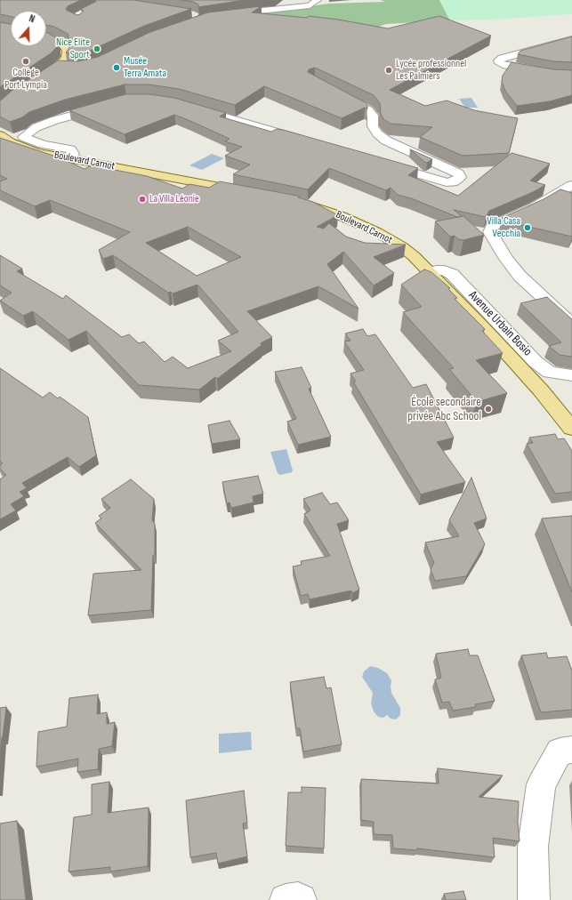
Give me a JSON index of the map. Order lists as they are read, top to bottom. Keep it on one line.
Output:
{"streets":{"main road":["Boulevard Carnot"],"street":["Avenue Urbain Bosio"]},"crossings":[["Boulevard Carnot","Avenue Urbain Bosio"]],"places":["Nice Elite Sport","Collège Port Lympia","Musée Terra Amata","Lycée professionnel Les Palmiers","La Villa Léonie","Villa Casa Vecchia","École secondaire privée Abc School"],"north":"top"}
